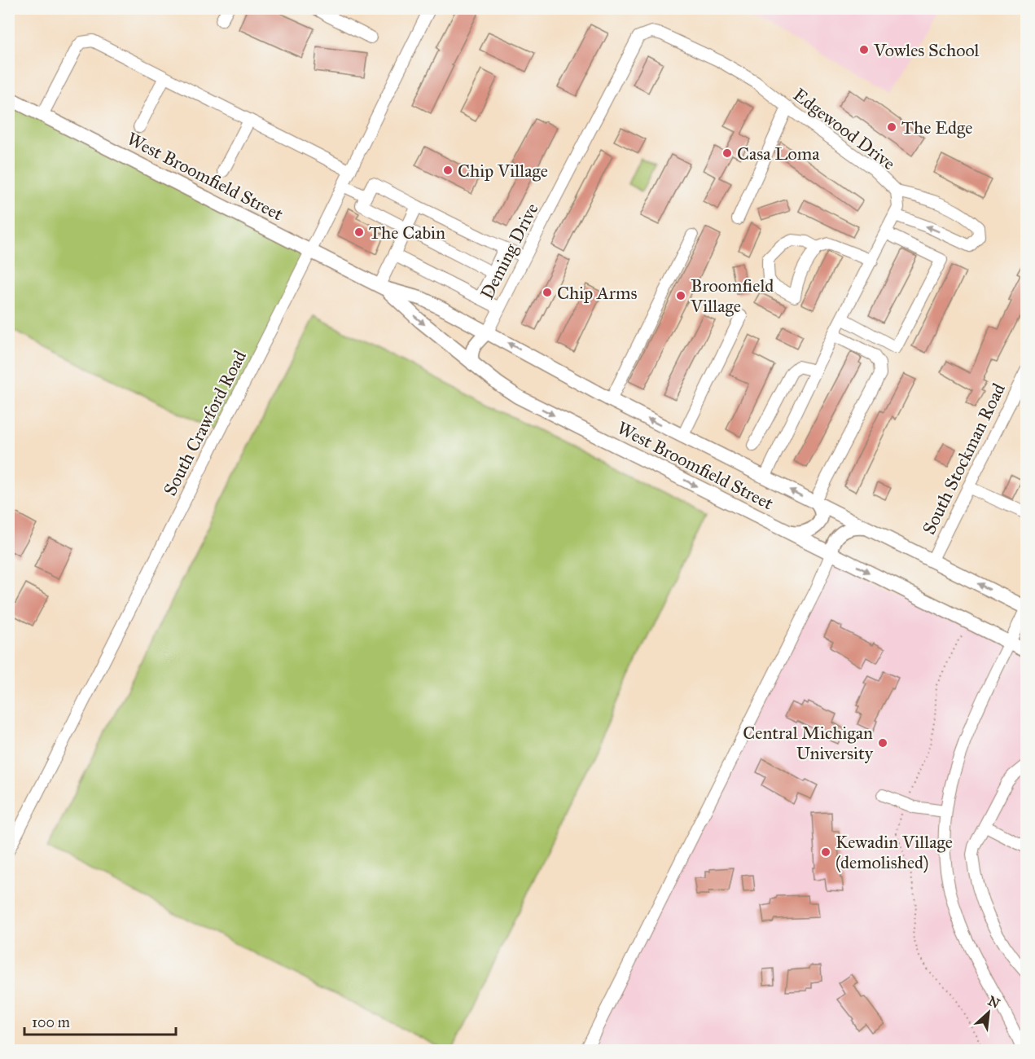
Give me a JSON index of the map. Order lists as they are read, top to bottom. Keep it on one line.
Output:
{"streets":{"main road":["West Broomfield Street"],"street":["Edgewood Drive","Deming Drive","South Crawford Road","South Stockman Road"]},"crossings":[["Edgewood Drive","West Broomfield Street"],["Edgewood Drive","Deming Drive"],["West Broomfield Street","Deming Drive"],["West Broomfield Street","South Crawford Road"],["West Broomfield Street","South Stockman Road"]],"places":["Vowles School","The Edge","Casa Loma","Chip Village","The Cabin","Chip Arms","Broomfield Village","Central Michigan University","Kewadin Village (demolished)"],"scale_bar":"100 m","north":"top right"}
